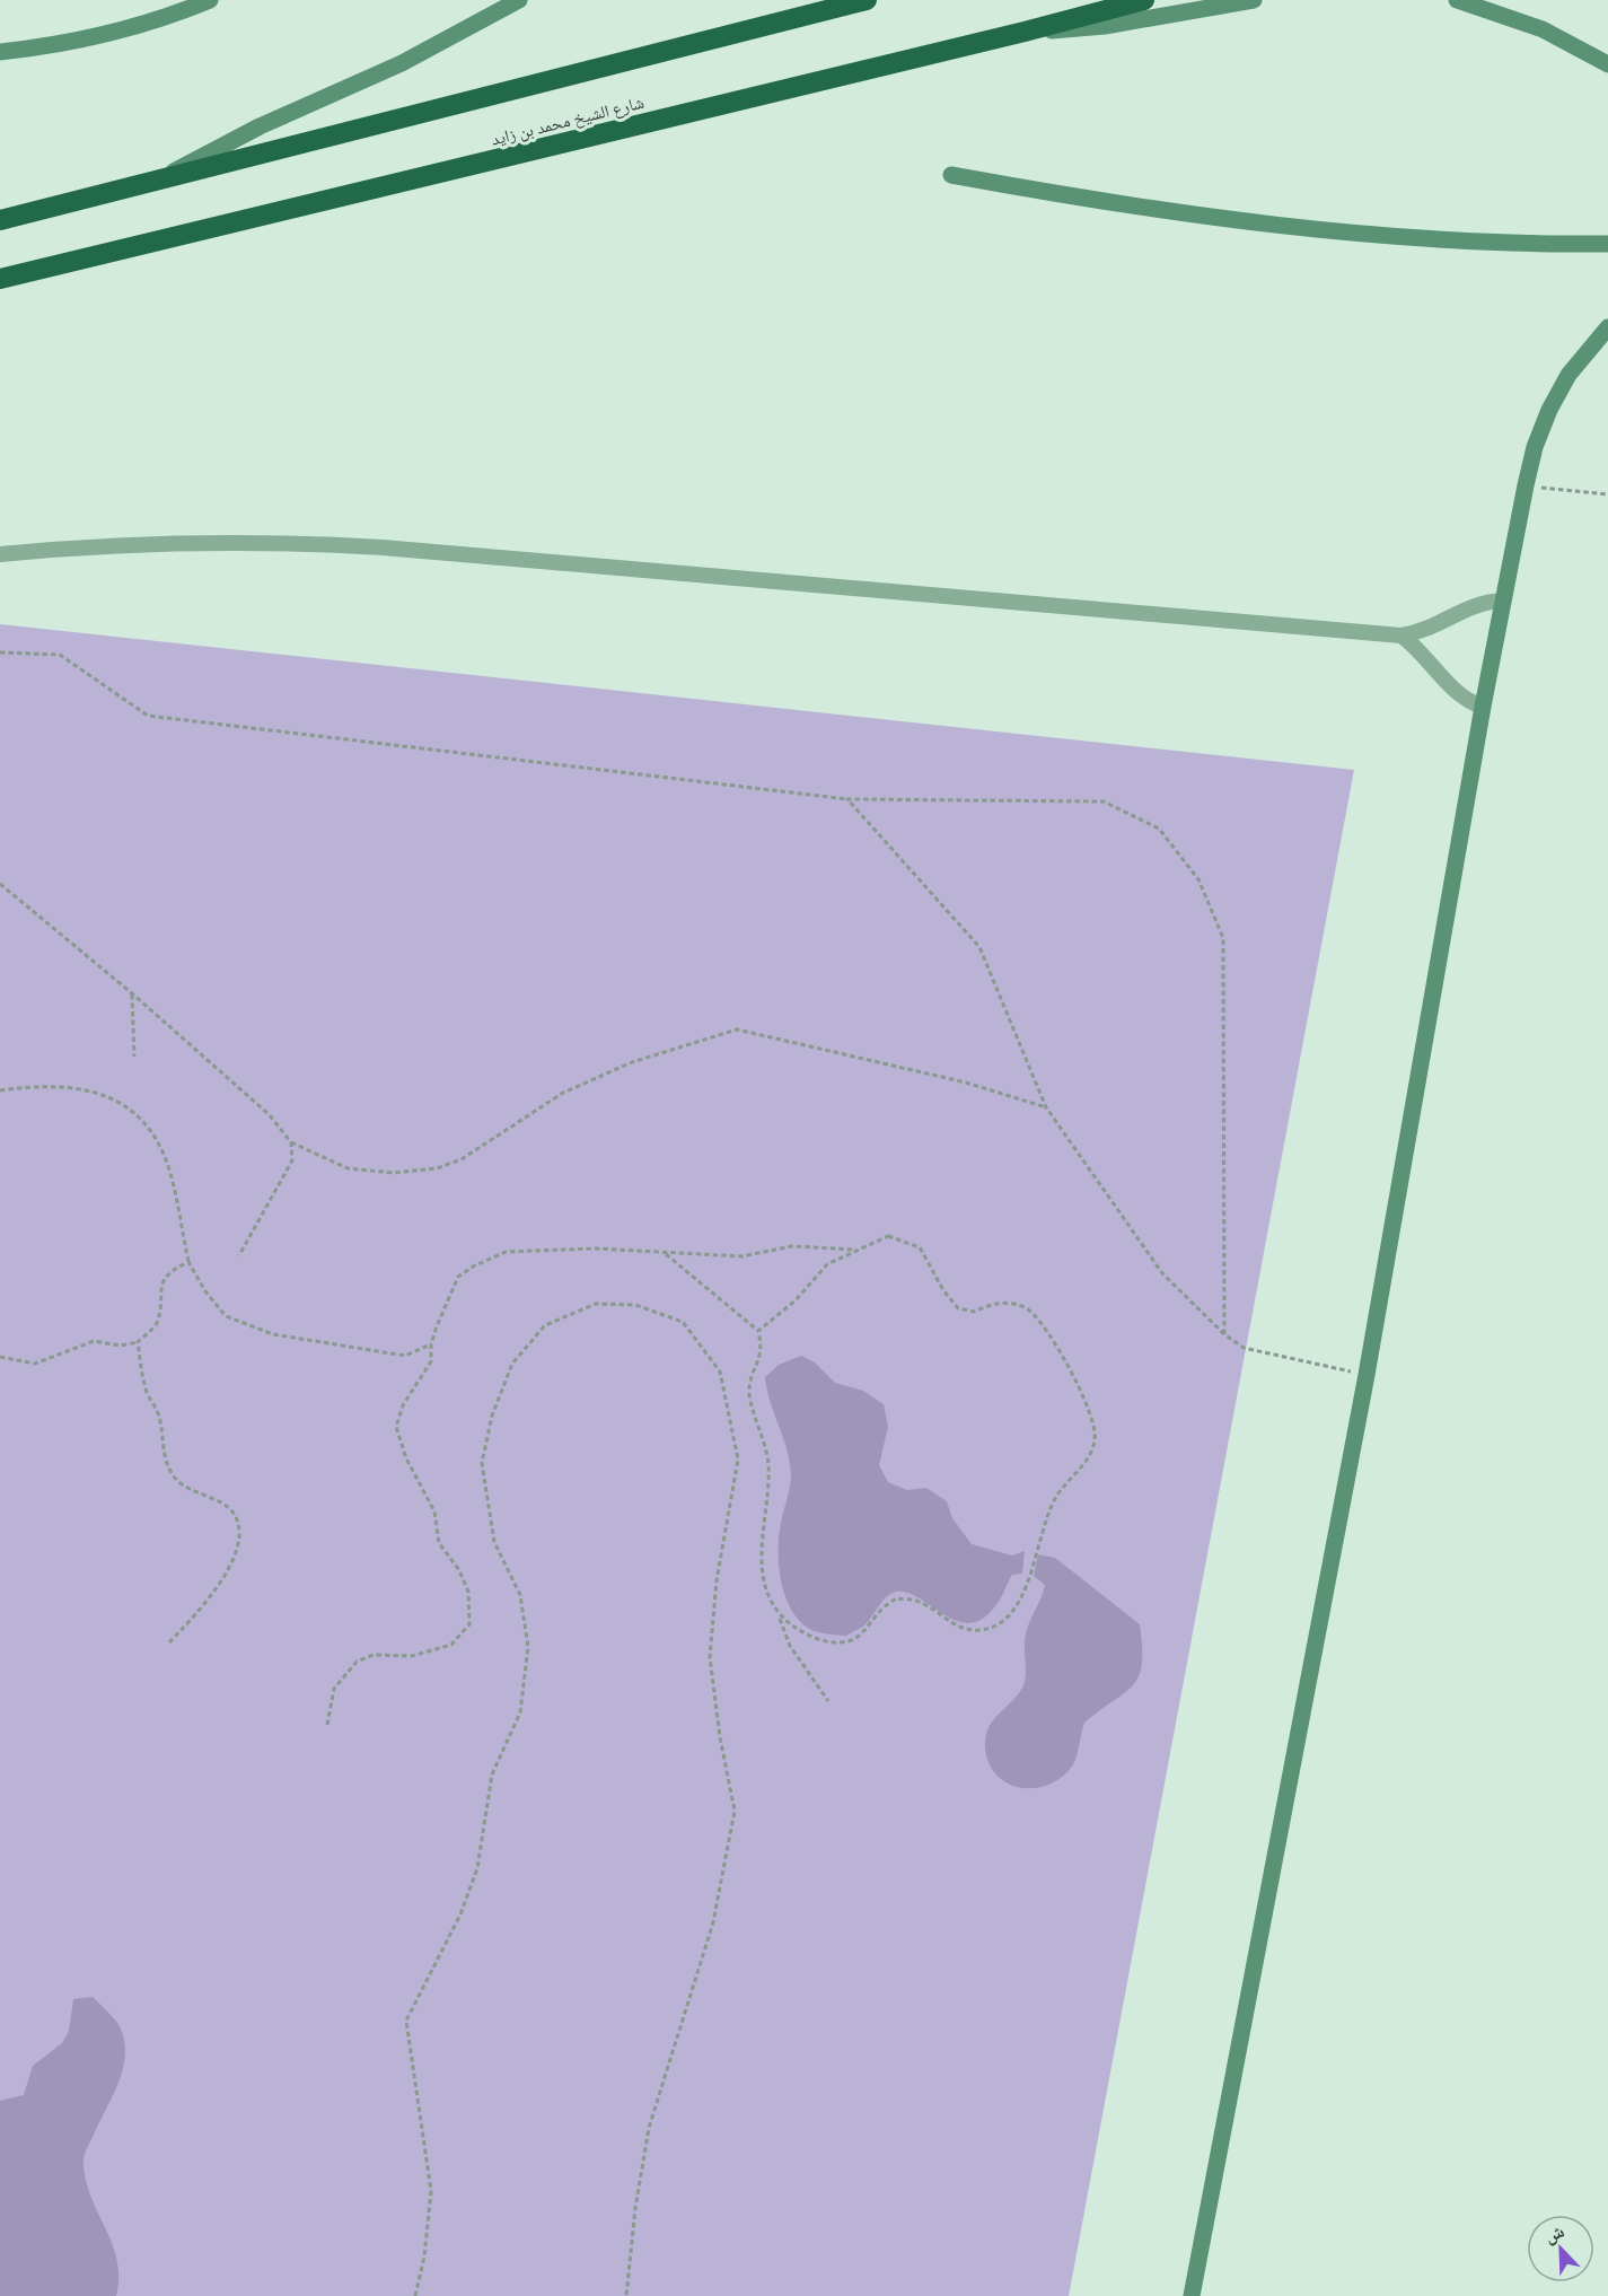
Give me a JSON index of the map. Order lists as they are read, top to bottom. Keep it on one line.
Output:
{"streets":{"highway":["شارع الشيخ محمد بن زايد"]},"north":"top left"}
